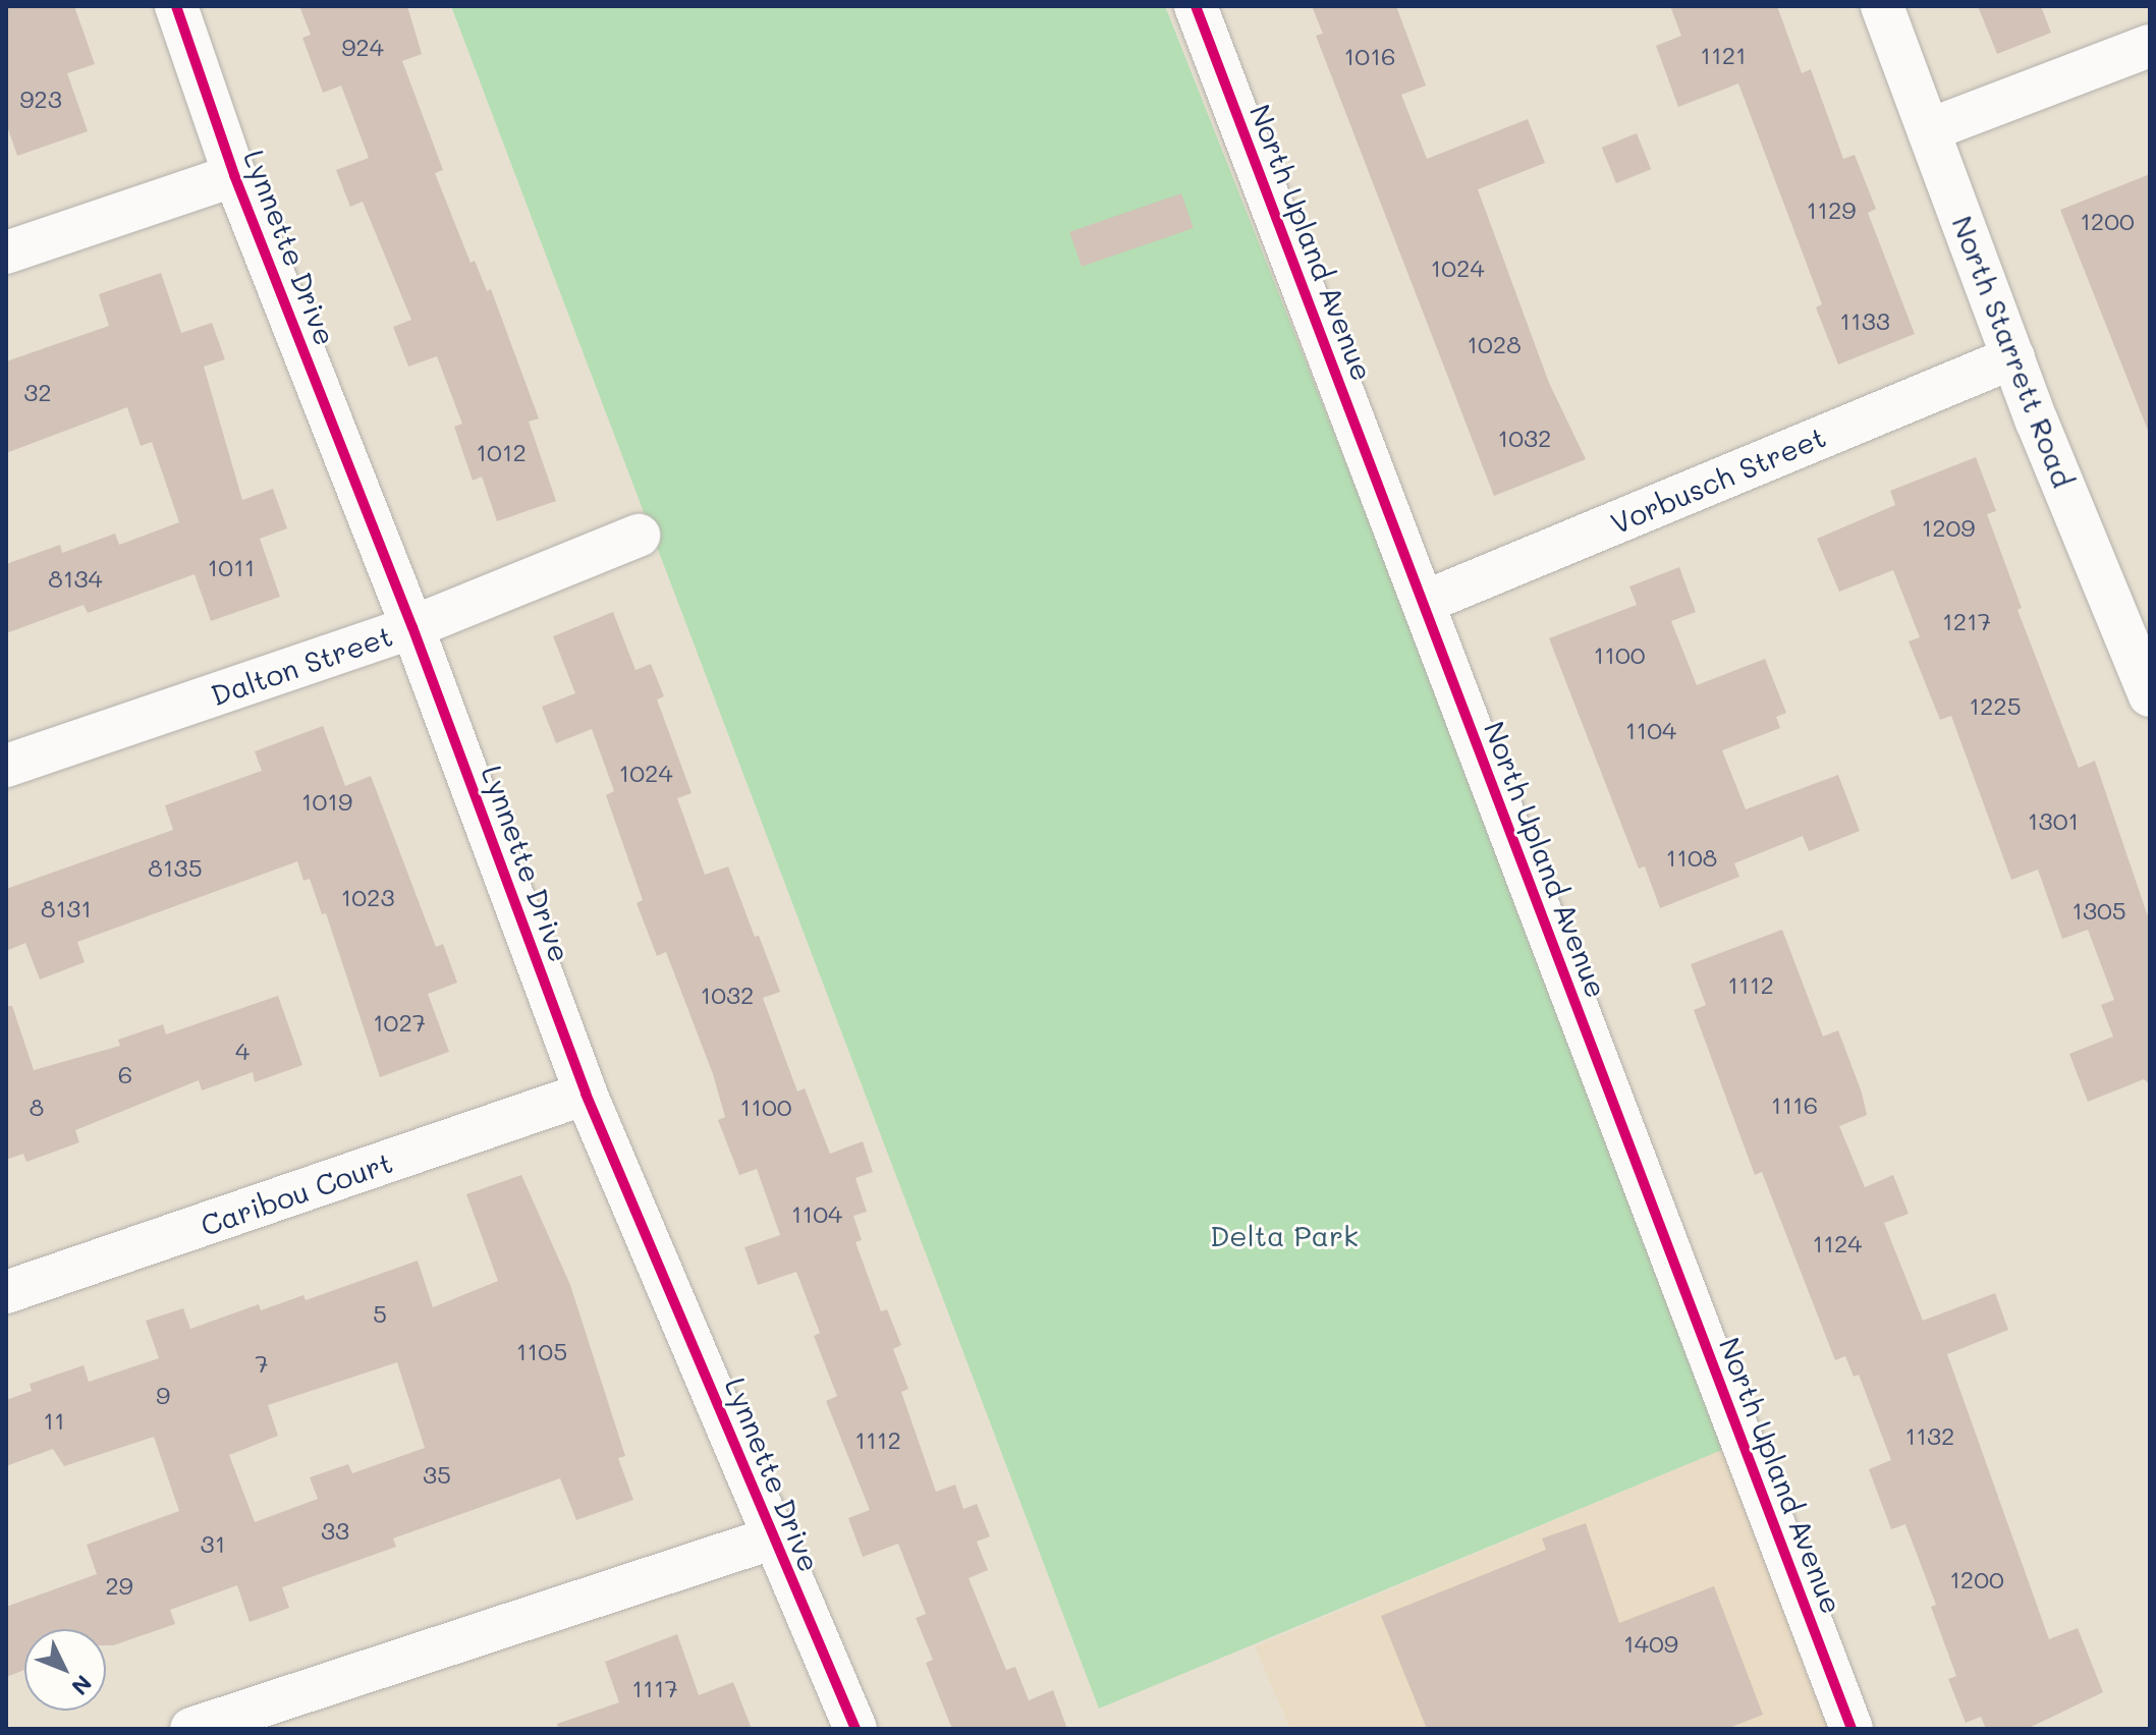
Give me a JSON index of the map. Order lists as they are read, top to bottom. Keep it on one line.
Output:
{"streets":{"street":["North Upland Avenue","Lynnette Drive","North Starrett Road","Vorbusch Street","Dalton Street","Caribou Court"]},"crossings":[["North Upland Avenue","Vorbusch Street"],["Lynnette Drive","Dalton Street"],["Lynnette Drive","Caribou Court"],["North Starrett Road","Vorbusch Street"]],"parks":["Delta Park"],"house_numbers":["924","1121","1016","923","1129","1200","1024","1133","1028","32","1032","1012","1209","1011","8134","1217","1100","1225","1104","1024","1019","1301","1108","8135","1023","8131","1305","1112","1032","1027","4","6","1116","8","1100","1104","1124","5","1105","7","9","11","1132","1112","35","33","31","1200","29","1409","1117"],"north":"bottom right"}
